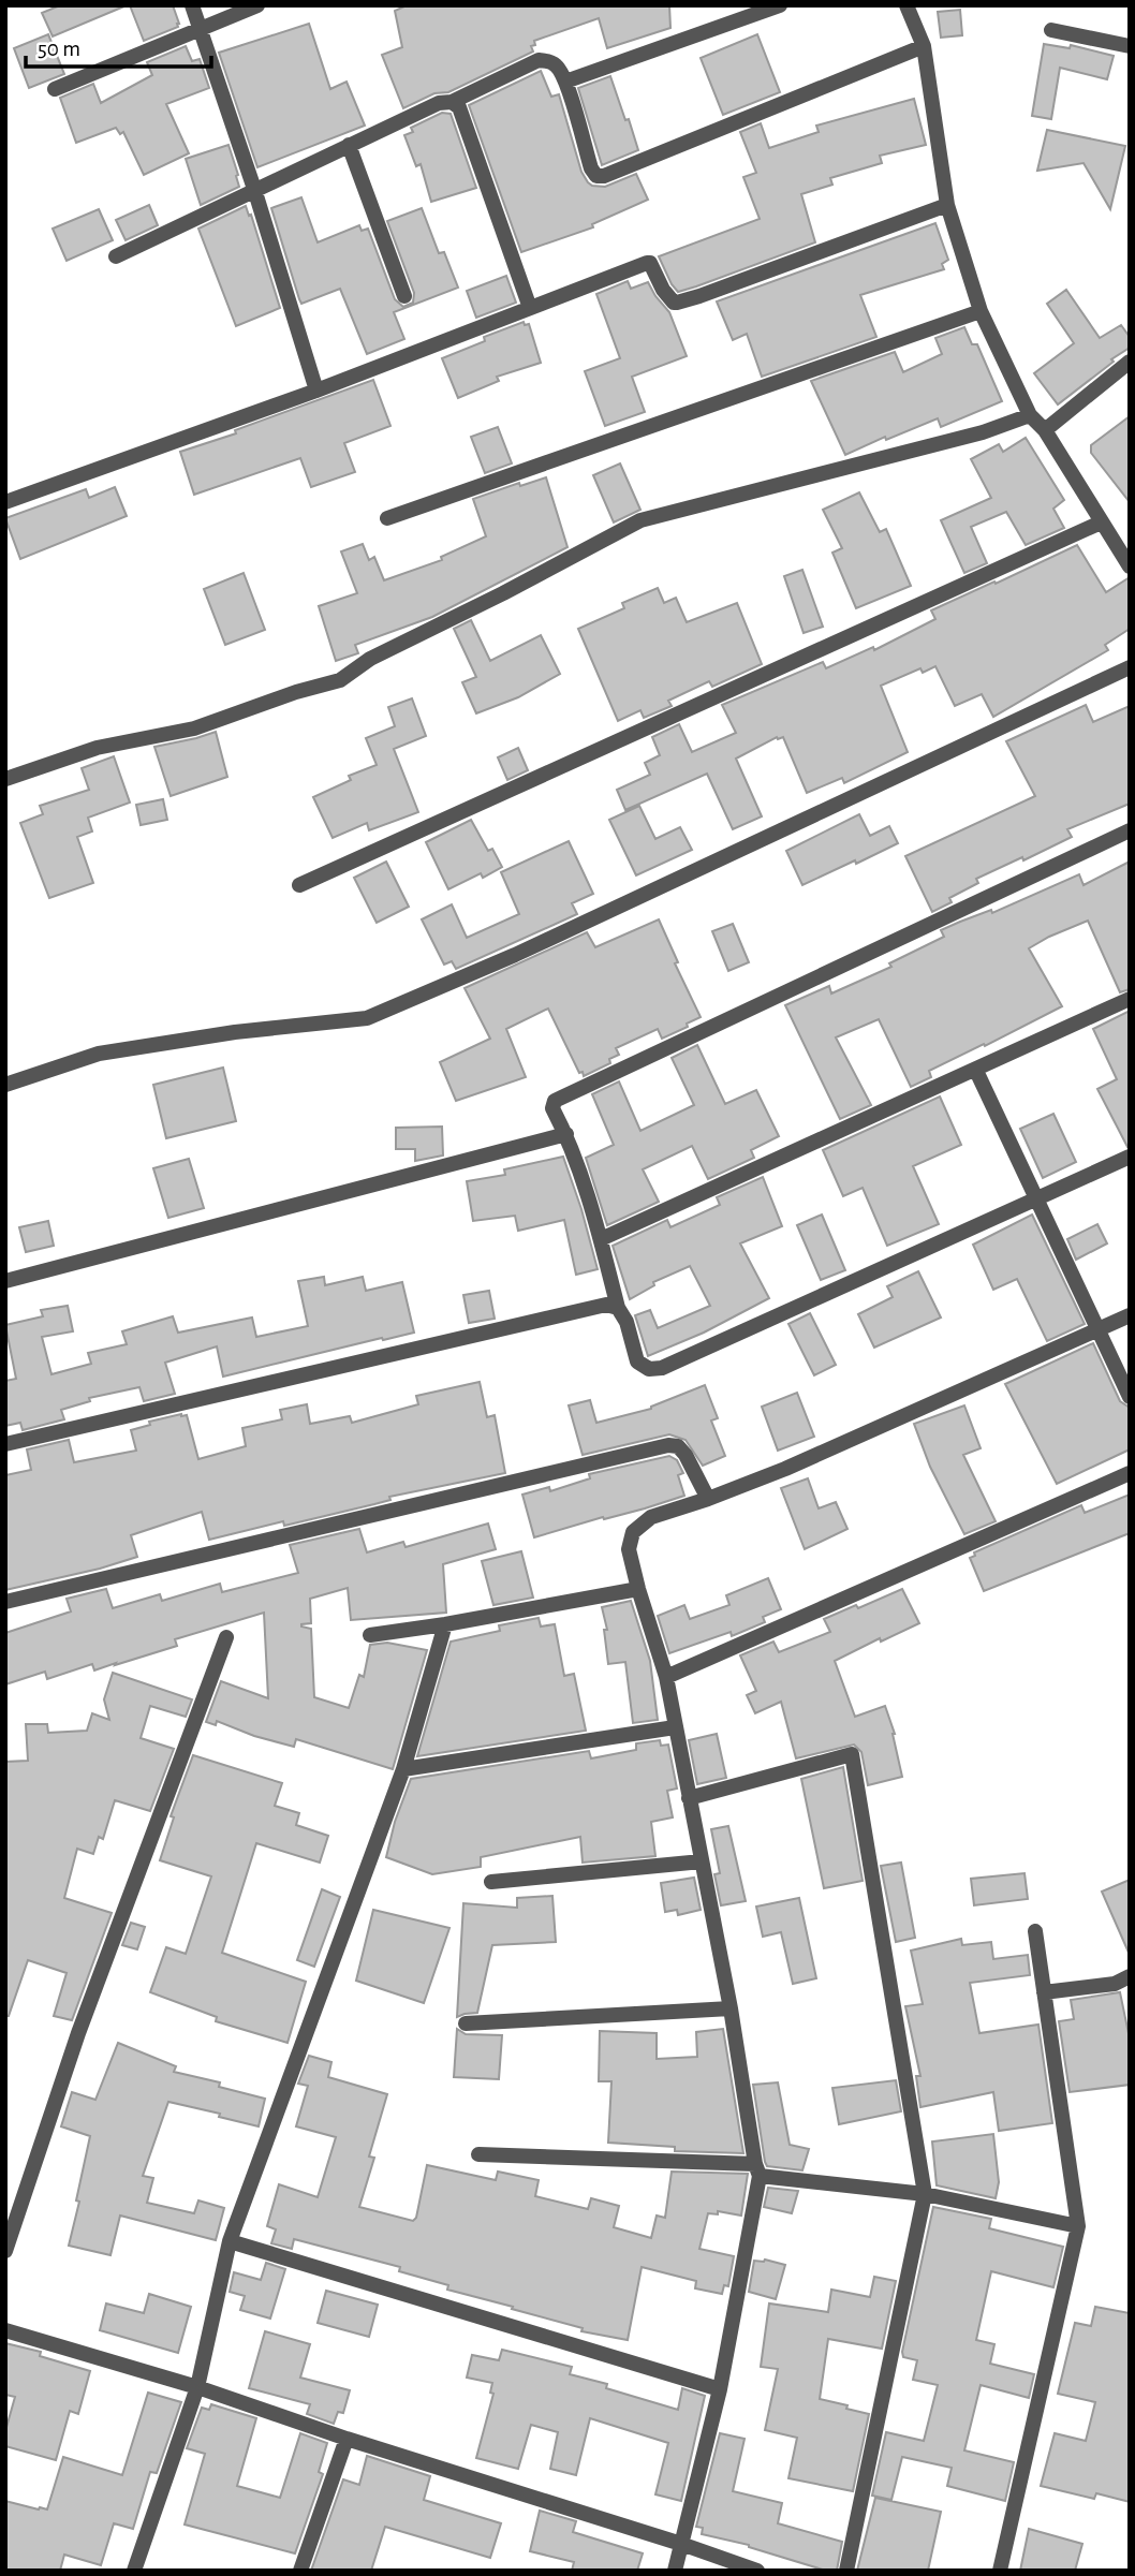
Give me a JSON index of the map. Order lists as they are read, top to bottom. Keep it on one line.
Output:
{"scale_bar":"50 m"}
